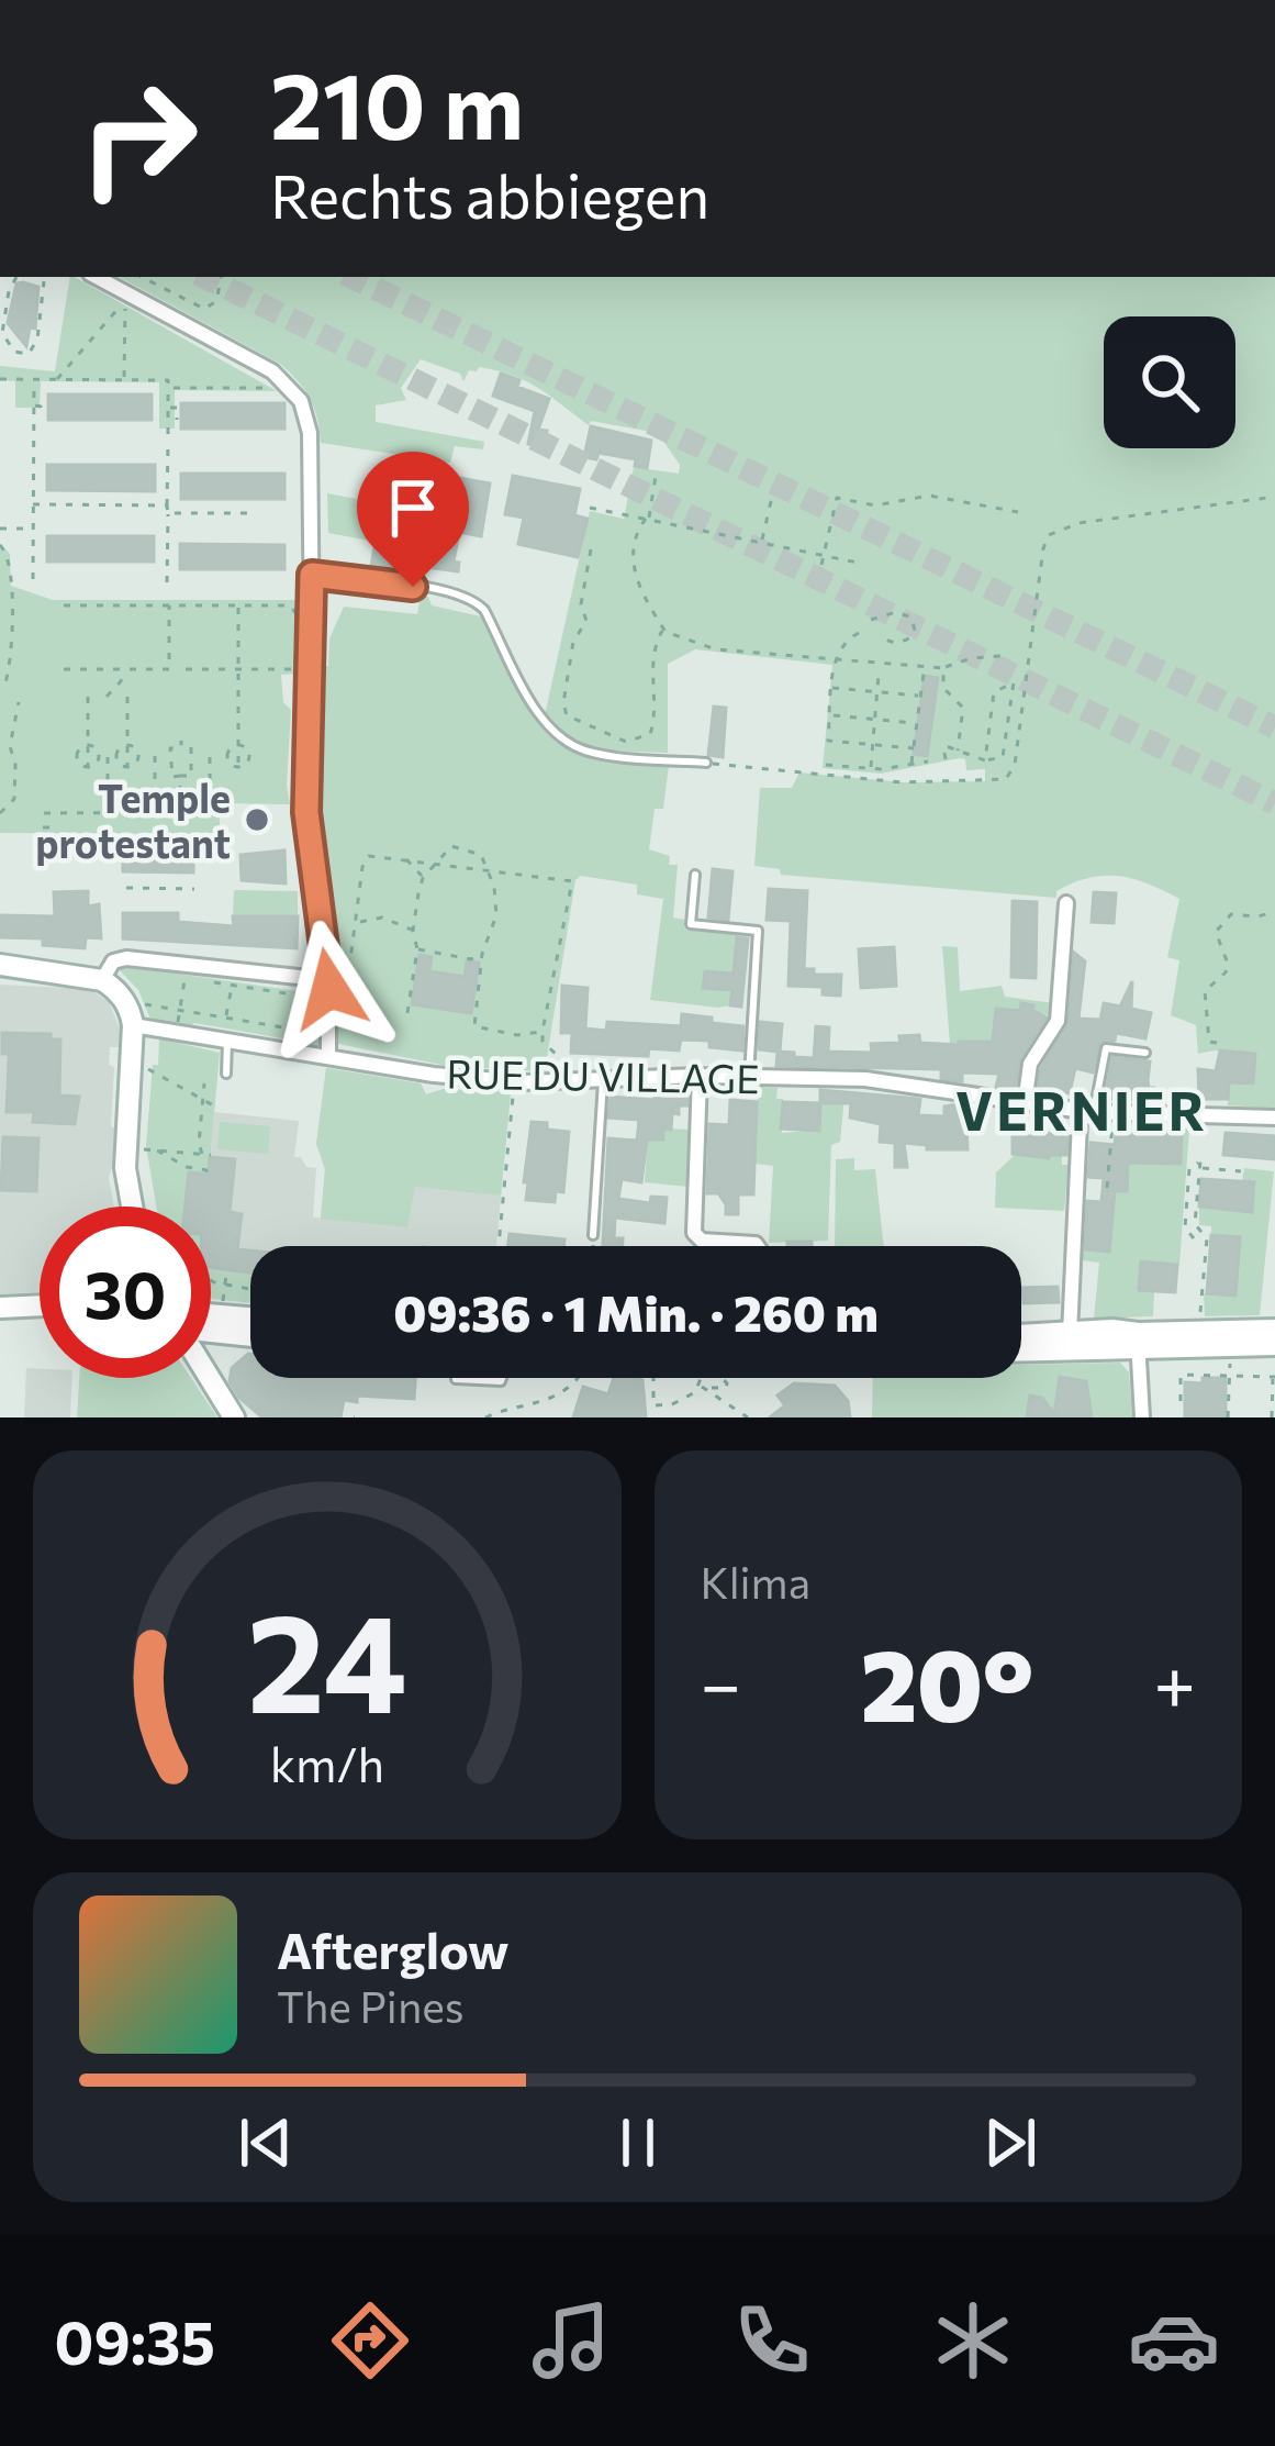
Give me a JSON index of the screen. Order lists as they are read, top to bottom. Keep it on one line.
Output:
{"streets":{"street":["RUE DU VILLAGE"]},"districts":["VERNIER"],"places":["Temple protestant"],"page":{"turn":["210 m","Rechts abbiegen"],"limit":"30","trip":"09:36 · 1 Min. · 260 m","tile":"Klima","heat":["−","20°","+"],"song":["Afterglow","The Pines"],"tabs":"09:35","gauge":["24","km/h"]}}
